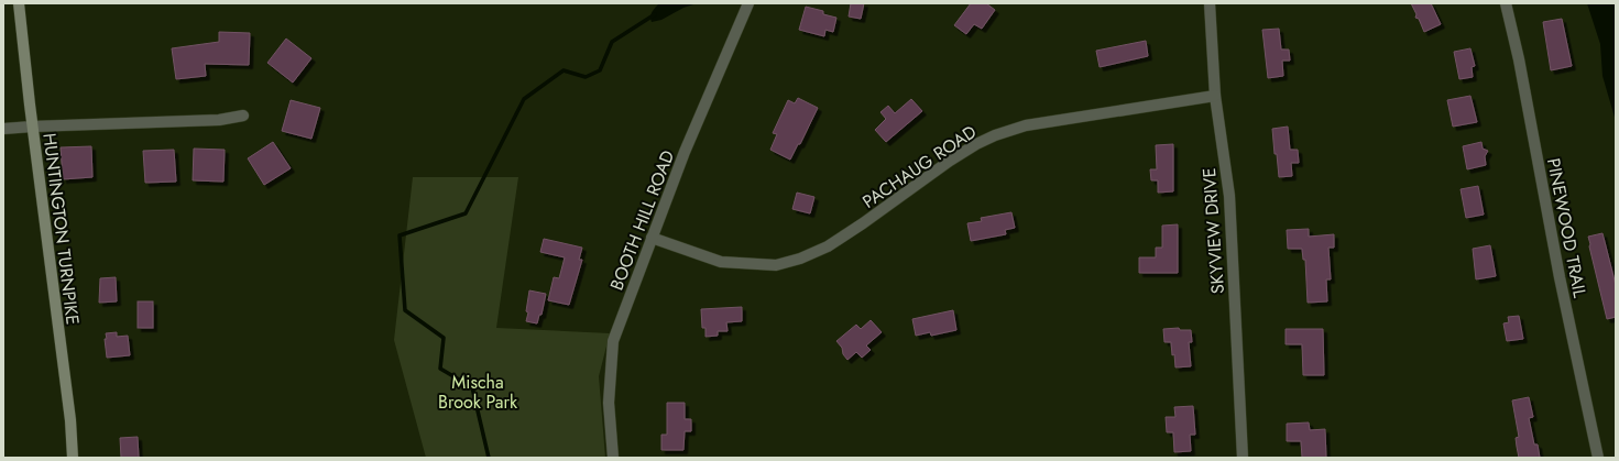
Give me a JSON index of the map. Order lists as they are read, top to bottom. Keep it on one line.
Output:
{"streets":{"main road":["HUNTINGTON TURNPIKE"],"street":["PACHAUG ROAD","BOOTH HILL ROAD","PINEWOOD TRAIL","SKYVIEW DRIVE"]},"crossings":[["PACHAUG ROAD","BOOTH HILL ROAD"],["PACHAUG ROAD","SKYVIEW DRIVE"]],"parks":["Mischa Brook Park"]}
